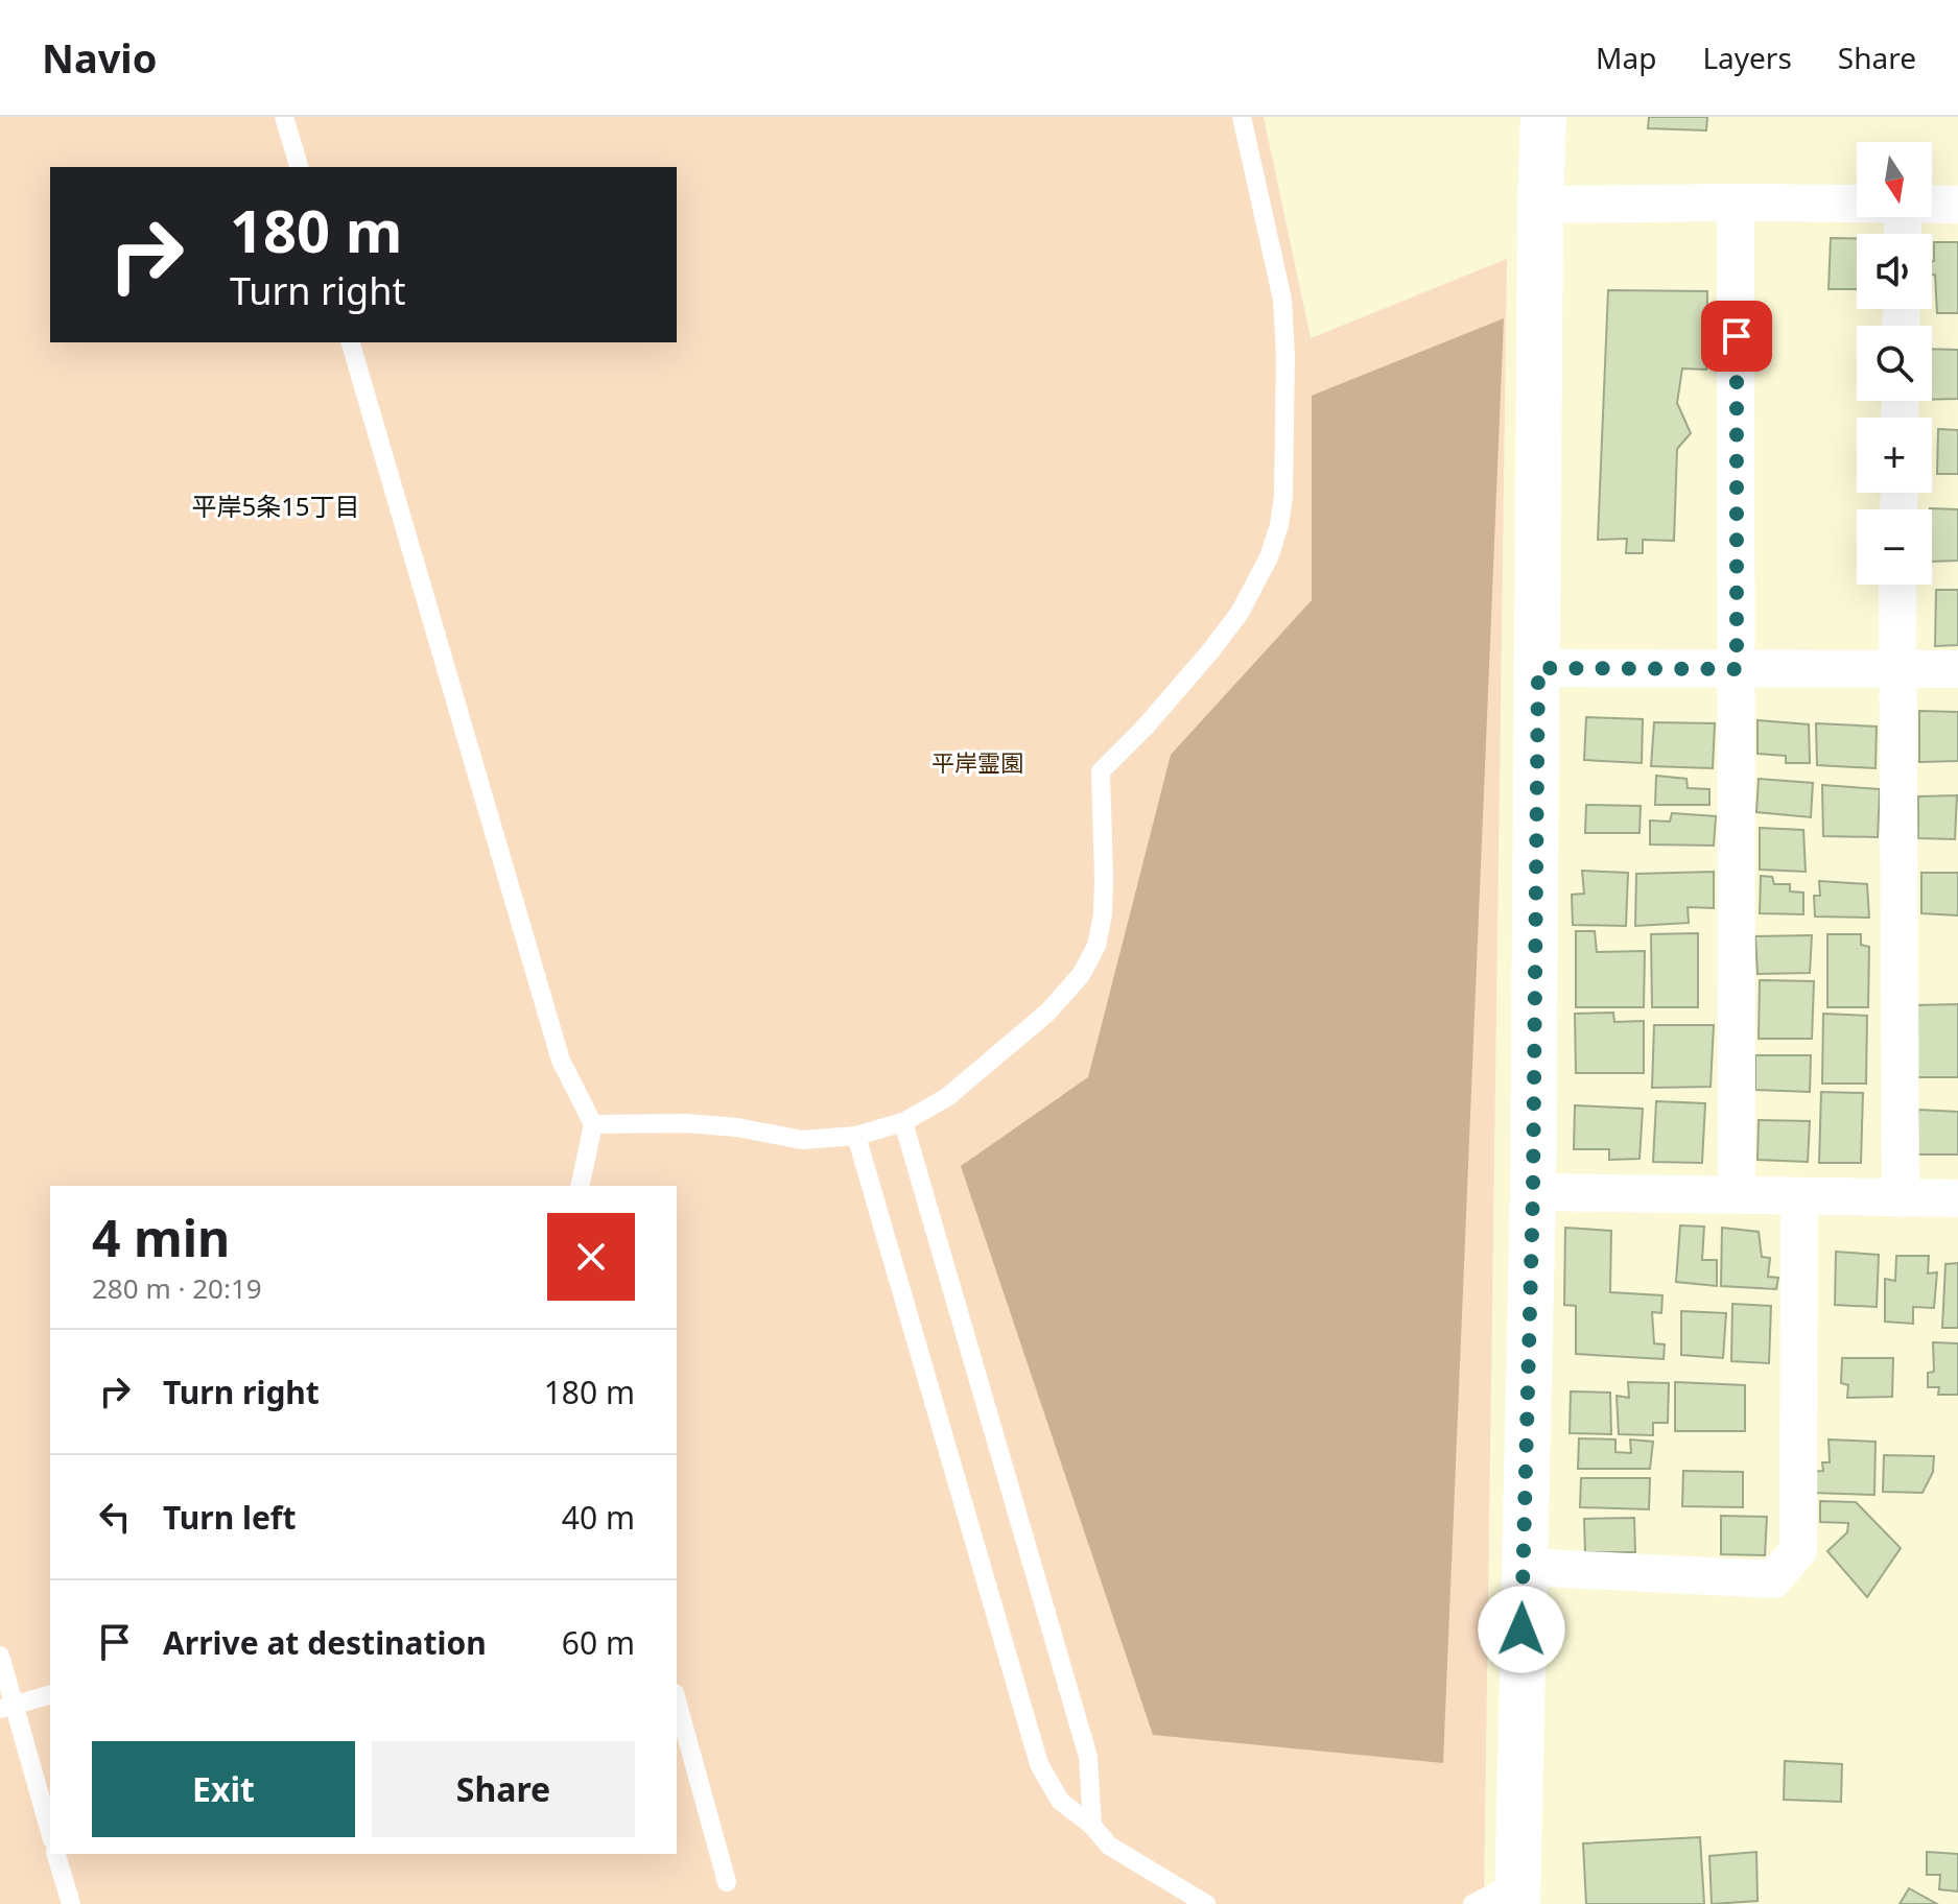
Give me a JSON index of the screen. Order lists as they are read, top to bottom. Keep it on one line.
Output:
{"districts":["平岸5条15丁目"],"parks":["平岸霊園"],"north":"bottom","page":{"header":"Navio","nav":["Map","Layers","Share"],"map_buttons":["+","−"],"turn":["180 m","Turn right"],"heading":["4 min","280 m · 20:19"],"list":[{"name":"Turn right","value":"180 m"},{"name":"Turn left","value":"40 m"},{"name":"Arrive at destination","value":"60 m"}],"buttons":["Exit","Share"]}}
